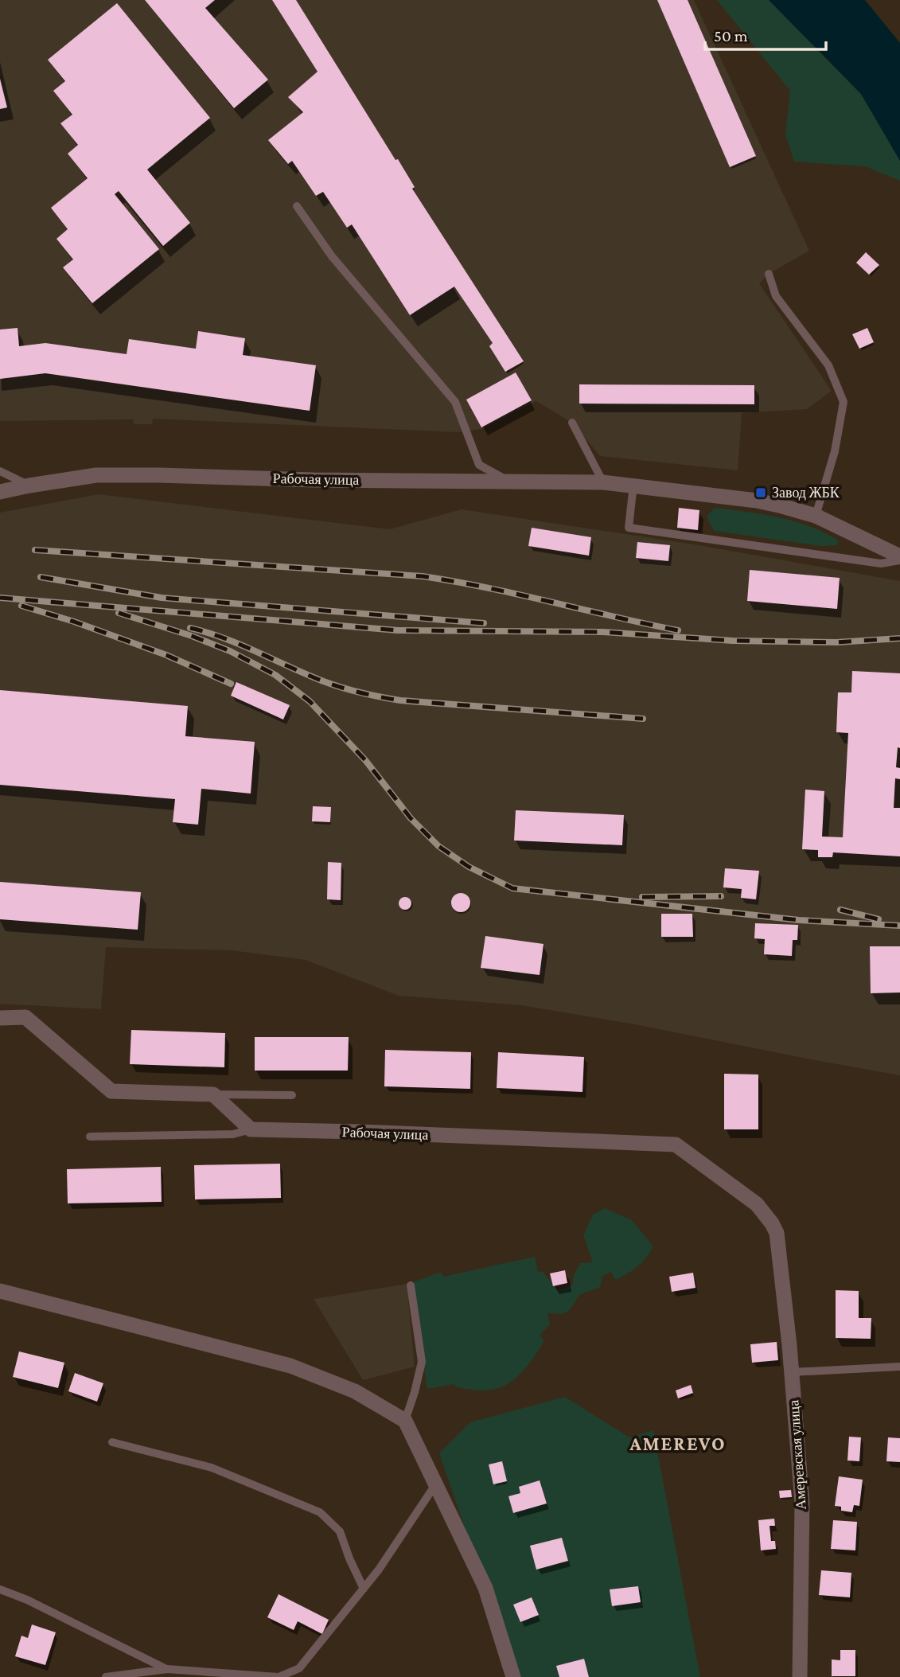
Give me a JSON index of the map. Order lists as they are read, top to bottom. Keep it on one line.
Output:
{"streets":{"street":["Рабочая улица","Амеревская улица"]},"crossings":[["Рабочая улица","Амеревская улица"]],"districts":["AMEREVO"],"places":{"transit":["Завод ЖБК"]},"scale_bar":"50 m"}
